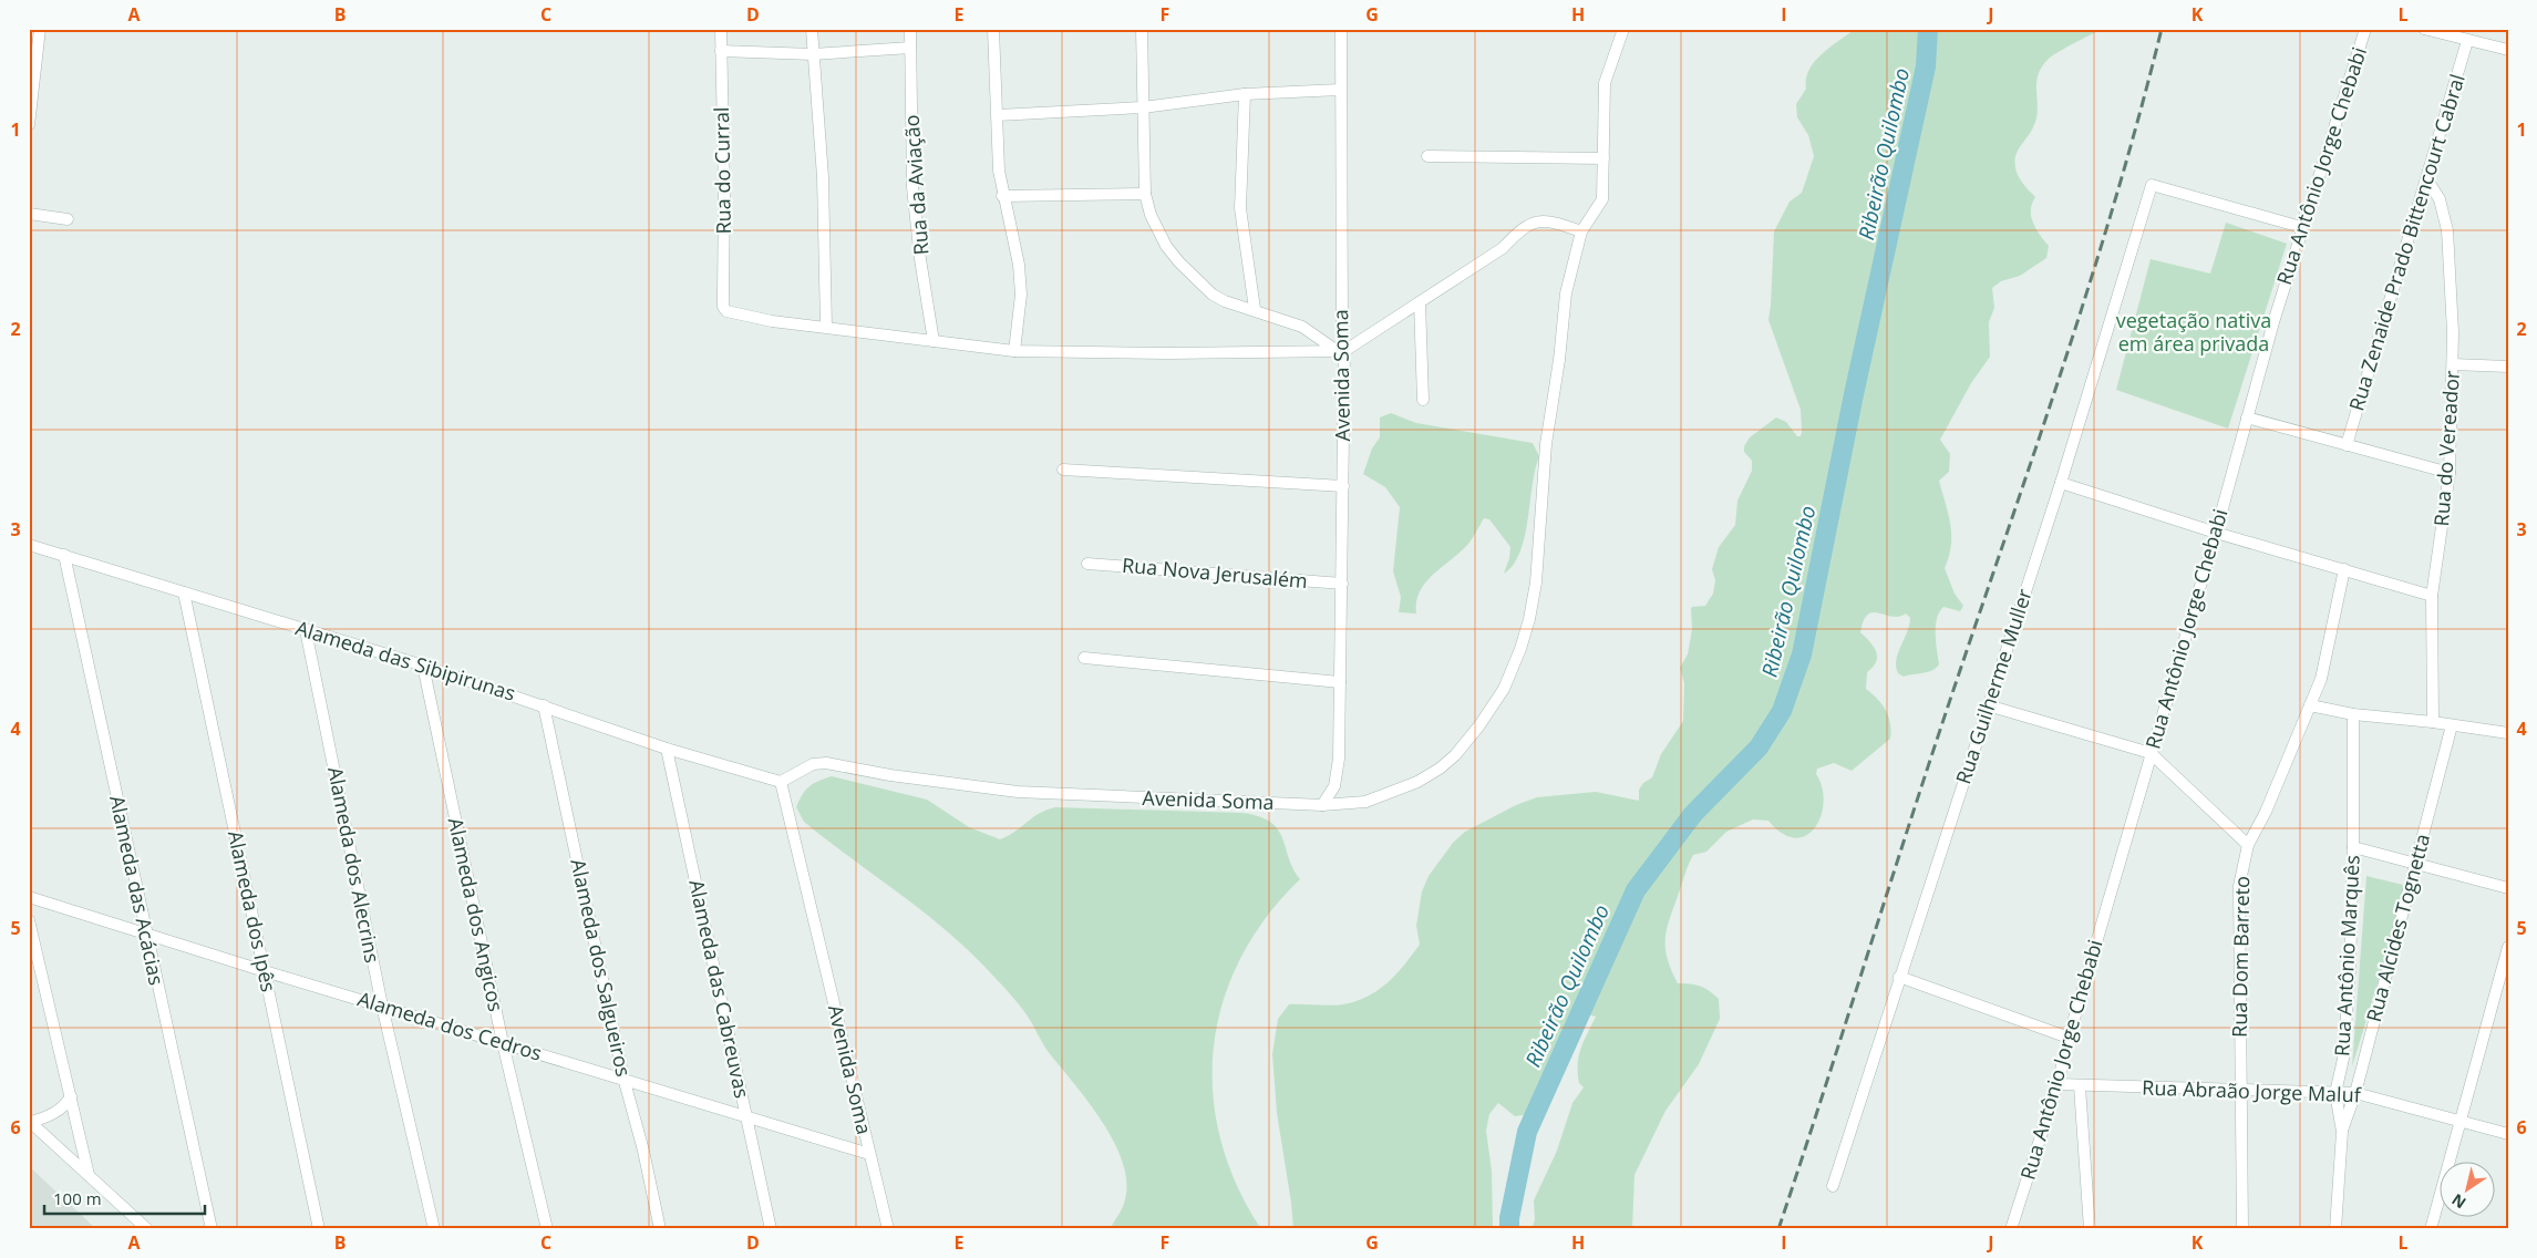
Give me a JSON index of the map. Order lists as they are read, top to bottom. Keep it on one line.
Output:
{"streets":{"street":["Rua Antônio Jorge Chebabi","Rua do Curral","Rua da Aviação","Rua Zenaide Prado Bittencourt Cabral","Avenida Soma","Rua do Vereador","Rua Nova Jerusalém","Alameda das Sibipirunas","Rua Guilherme Muller","Alameda dos Alecrins","Alameda das Acácias","Alameda dos Ipês","Alameda dos Angicos","Rua Alcides Tognetta","Rua Antônio Marquês","Rua Dom Barreto","Alameda dos Salgueiros","Alameda das Cabreuvas","Alameda dos Cedros","Rua Abraão Jorge Maluf"]},"crossings":[["Rua Antônio Jorge Chebabi","Rua Guilherme Muller"],["Rua Antônio Jorge Chebabi","Rua Abraão Jorge Maluf"],["Rua Zenaide Prado Bittencourt Cabral","Rua do Vereador"],["Avenida Soma","Rua Nova Jerusalém"],["Avenida Soma","Alameda das Sibipirunas"],["Avenida Soma","Alameda dos Cedros"],["Alameda das Sibipirunas","Alameda dos Alecrins"],["Alameda das Sibipirunas","Alameda das Acácias"],["Alameda das Sibipirunas","Alameda dos Ipês"],["Alameda das Sibipirunas","Alameda dos Angicos"],["Alameda das Sibipirunas","Alameda dos Salgueiros"],["Alameda das Sibipirunas","Alameda das Cabreuvas"],["Alameda dos Alecrins","Alameda dos Cedros"],["Alameda das Acácias","Alameda dos Cedros"],["Alameda dos Ipês","Alameda dos Cedros"],["Alameda dos Angicos","Alameda dos Cedros"],["Rua Alcides Tognetta","Rua Antônio Marquês"],["Rua Alcides Tognetta","Rua Abraão Jorge Maluf"],["Rua Antônio Marquês","Rua Abraão Jorge Maluf"],["Rua Dom Barreto","Rua Abraão Jorge Maluf"],["Alameda dos Salgueiros","Alameda dos Cedros"],["Alameda das Cabreuvas","Alameda dos Cedros"]],"water":["Ribeirão Quilombo"],"parks":["vegetação nativa em área privada"],"scale_bar":"100 m","north":"bottom left","grid":{"columns":["A","B","C","D","E","F","G","H","I","J","K","L"],"rows":["1","2","3","4","5","6"]}}
